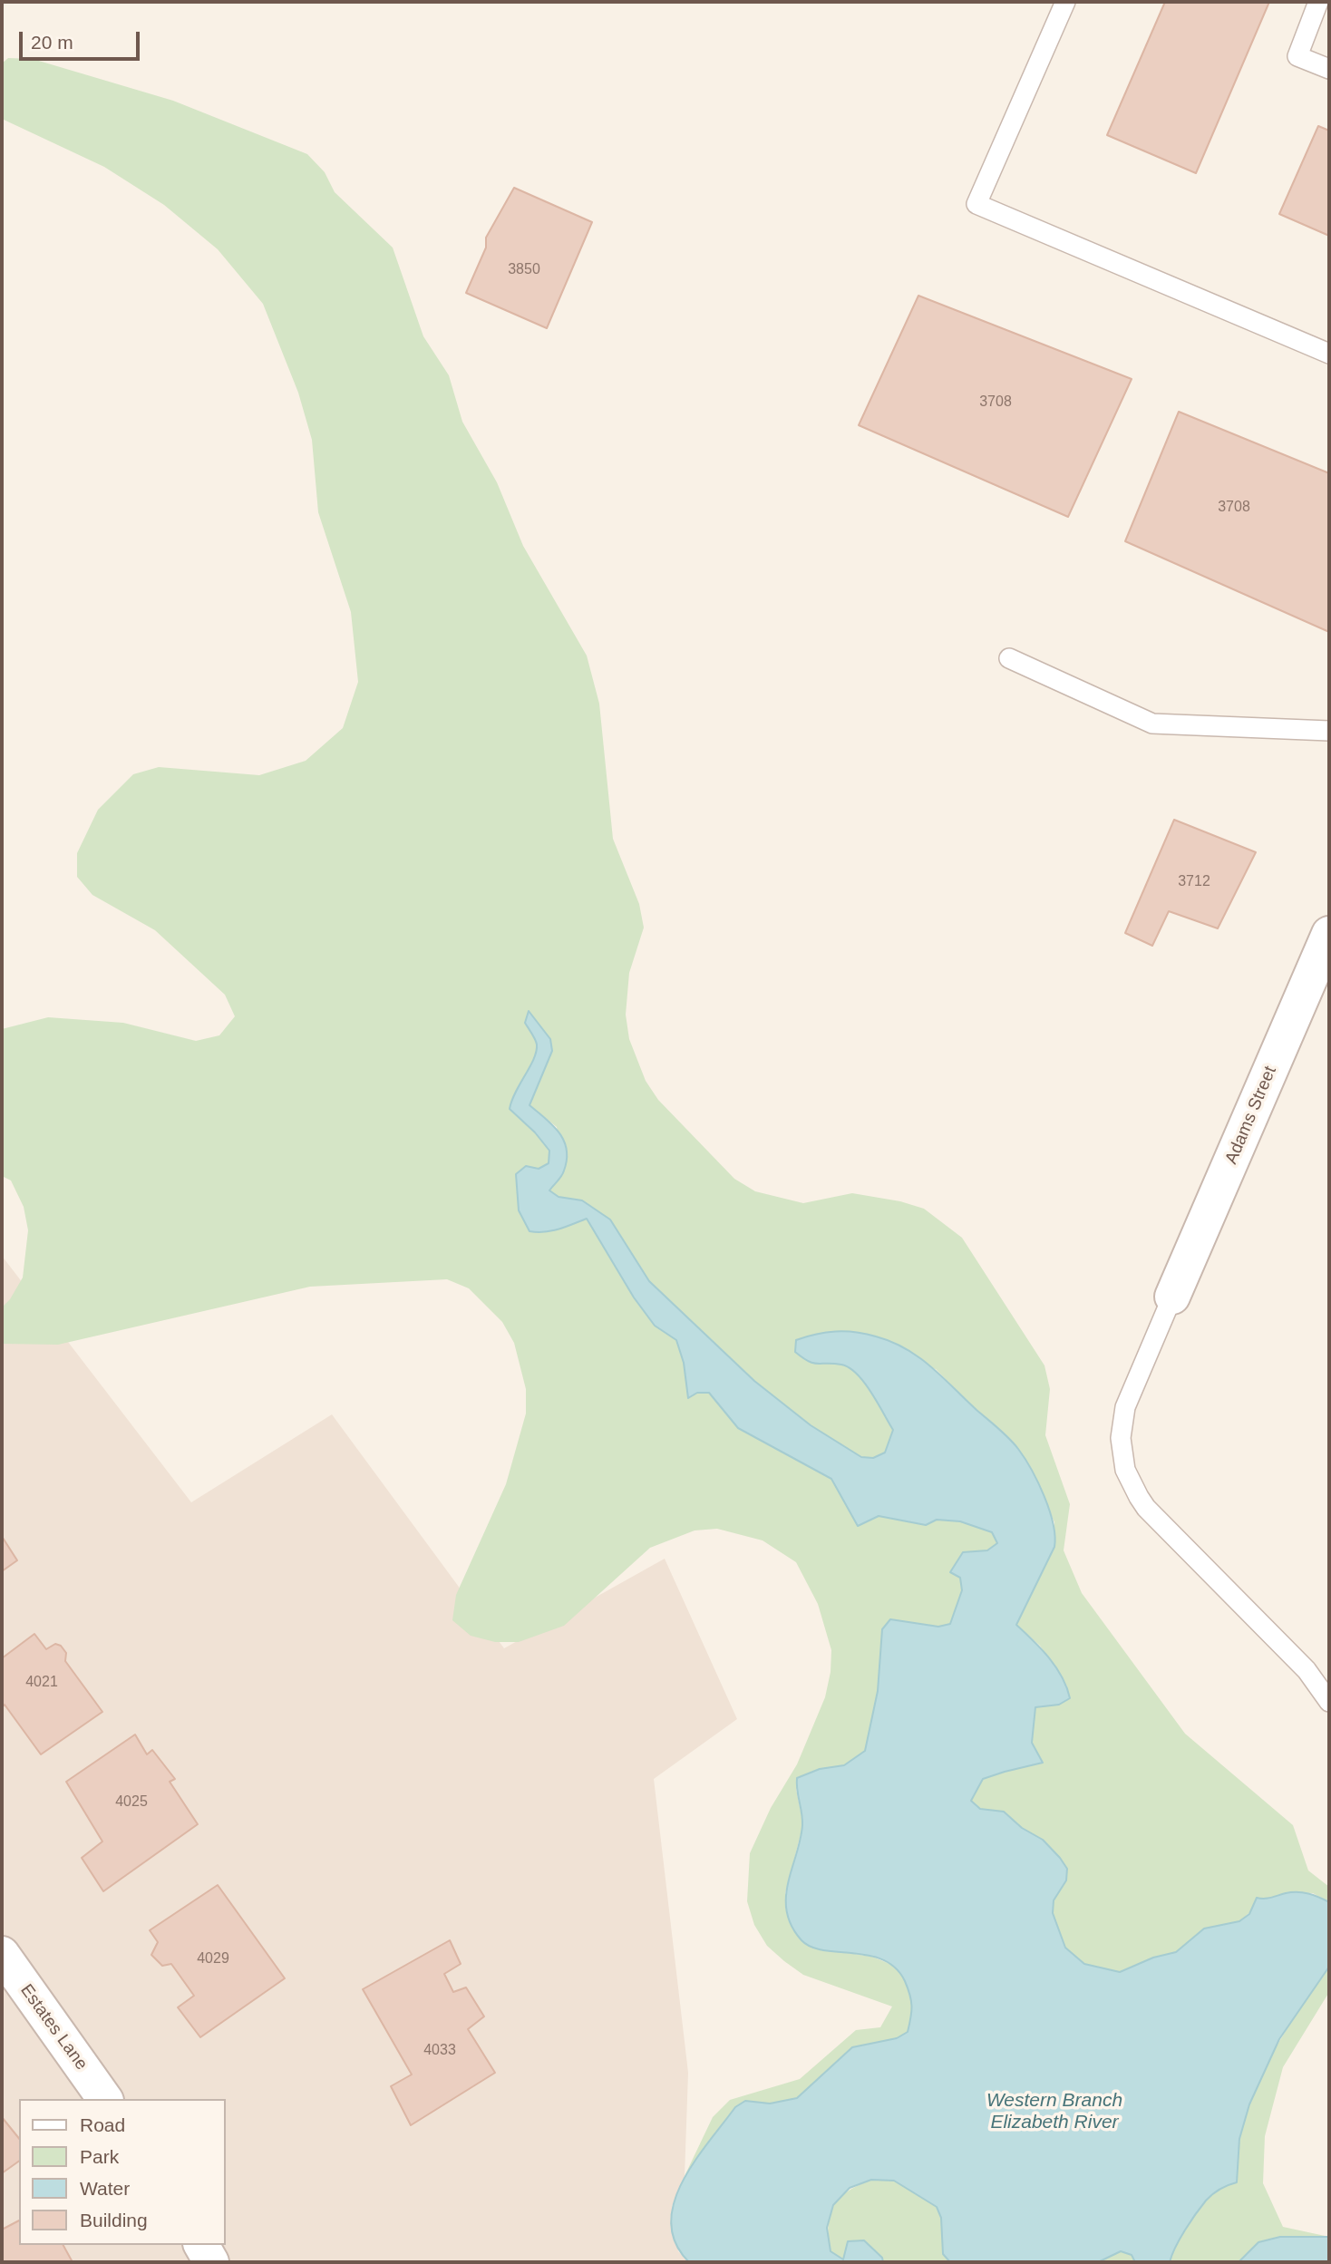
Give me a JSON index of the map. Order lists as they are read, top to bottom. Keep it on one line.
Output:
{"streets":{"street":["Adams Street","Estates Lane"]},"water":["Western Branch Elizabeth River"],"house_numbers":["3850","3708","3708","3712","4021","4025","4029","4033"],"legend":["Road","Park","Water","Building"],"scale_bar":"20 m"}
